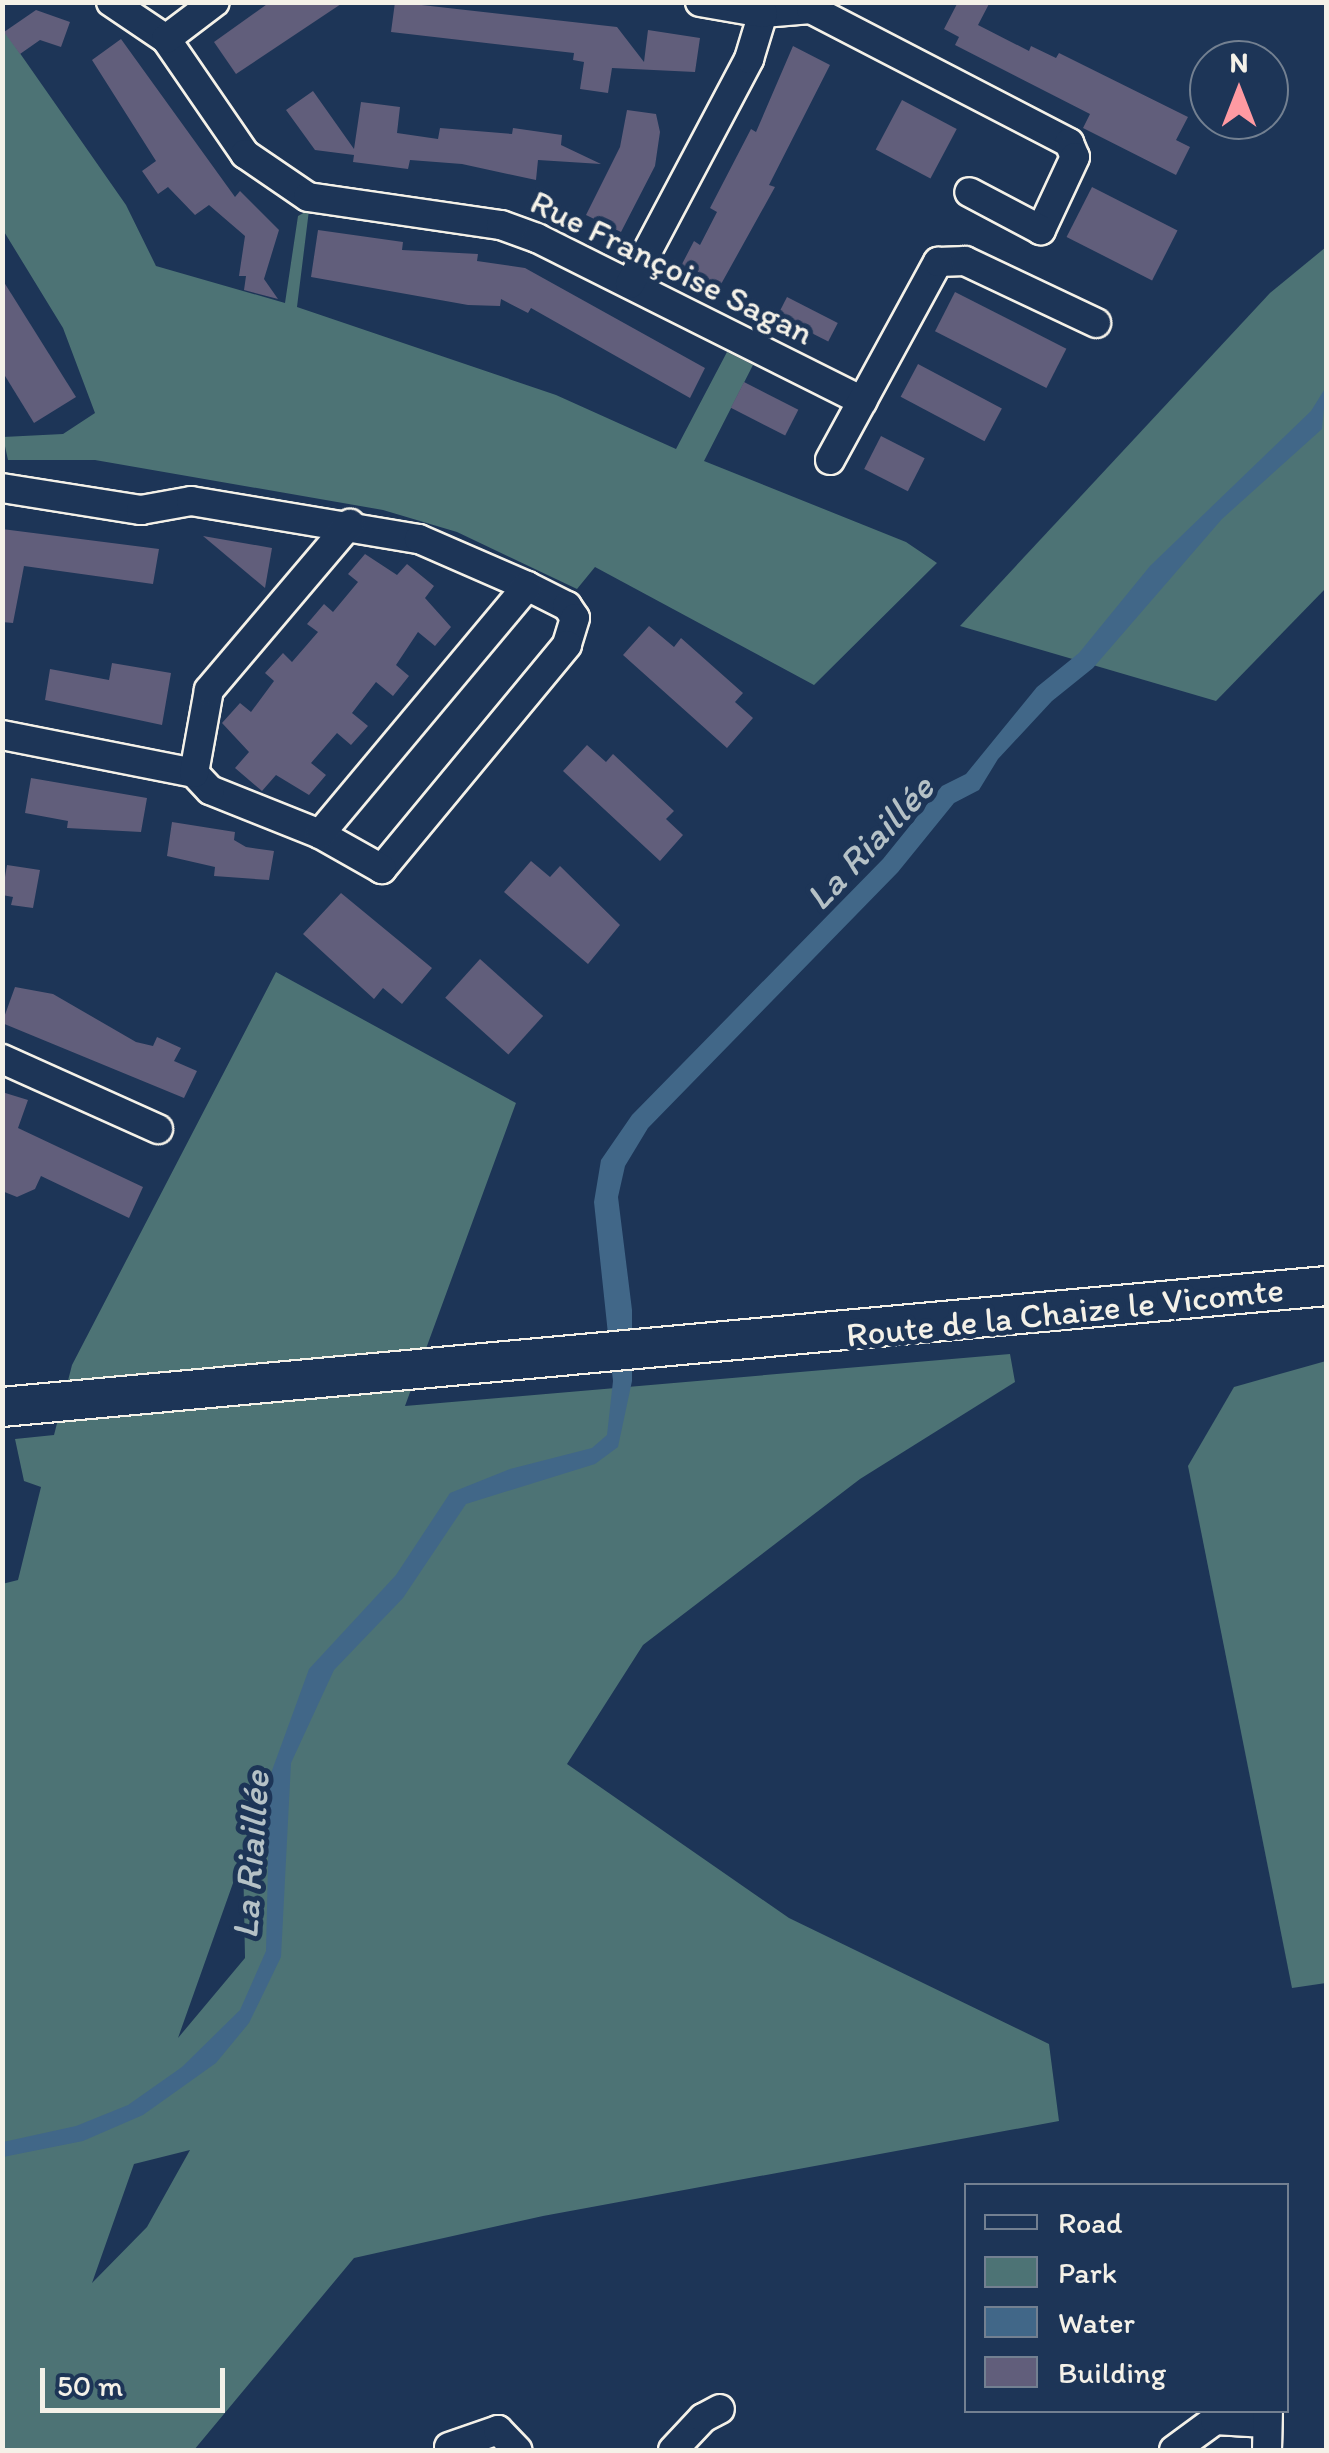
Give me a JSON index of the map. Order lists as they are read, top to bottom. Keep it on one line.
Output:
{"streets":{"main road":["Route de la Chaize le Vicomte"],"street":["Rue Françoise Sagan"]},"water":["La Riaillée"],"legend":["Road","Park","Water","Building"],"scale_bar":"50 m","north":"top"}
